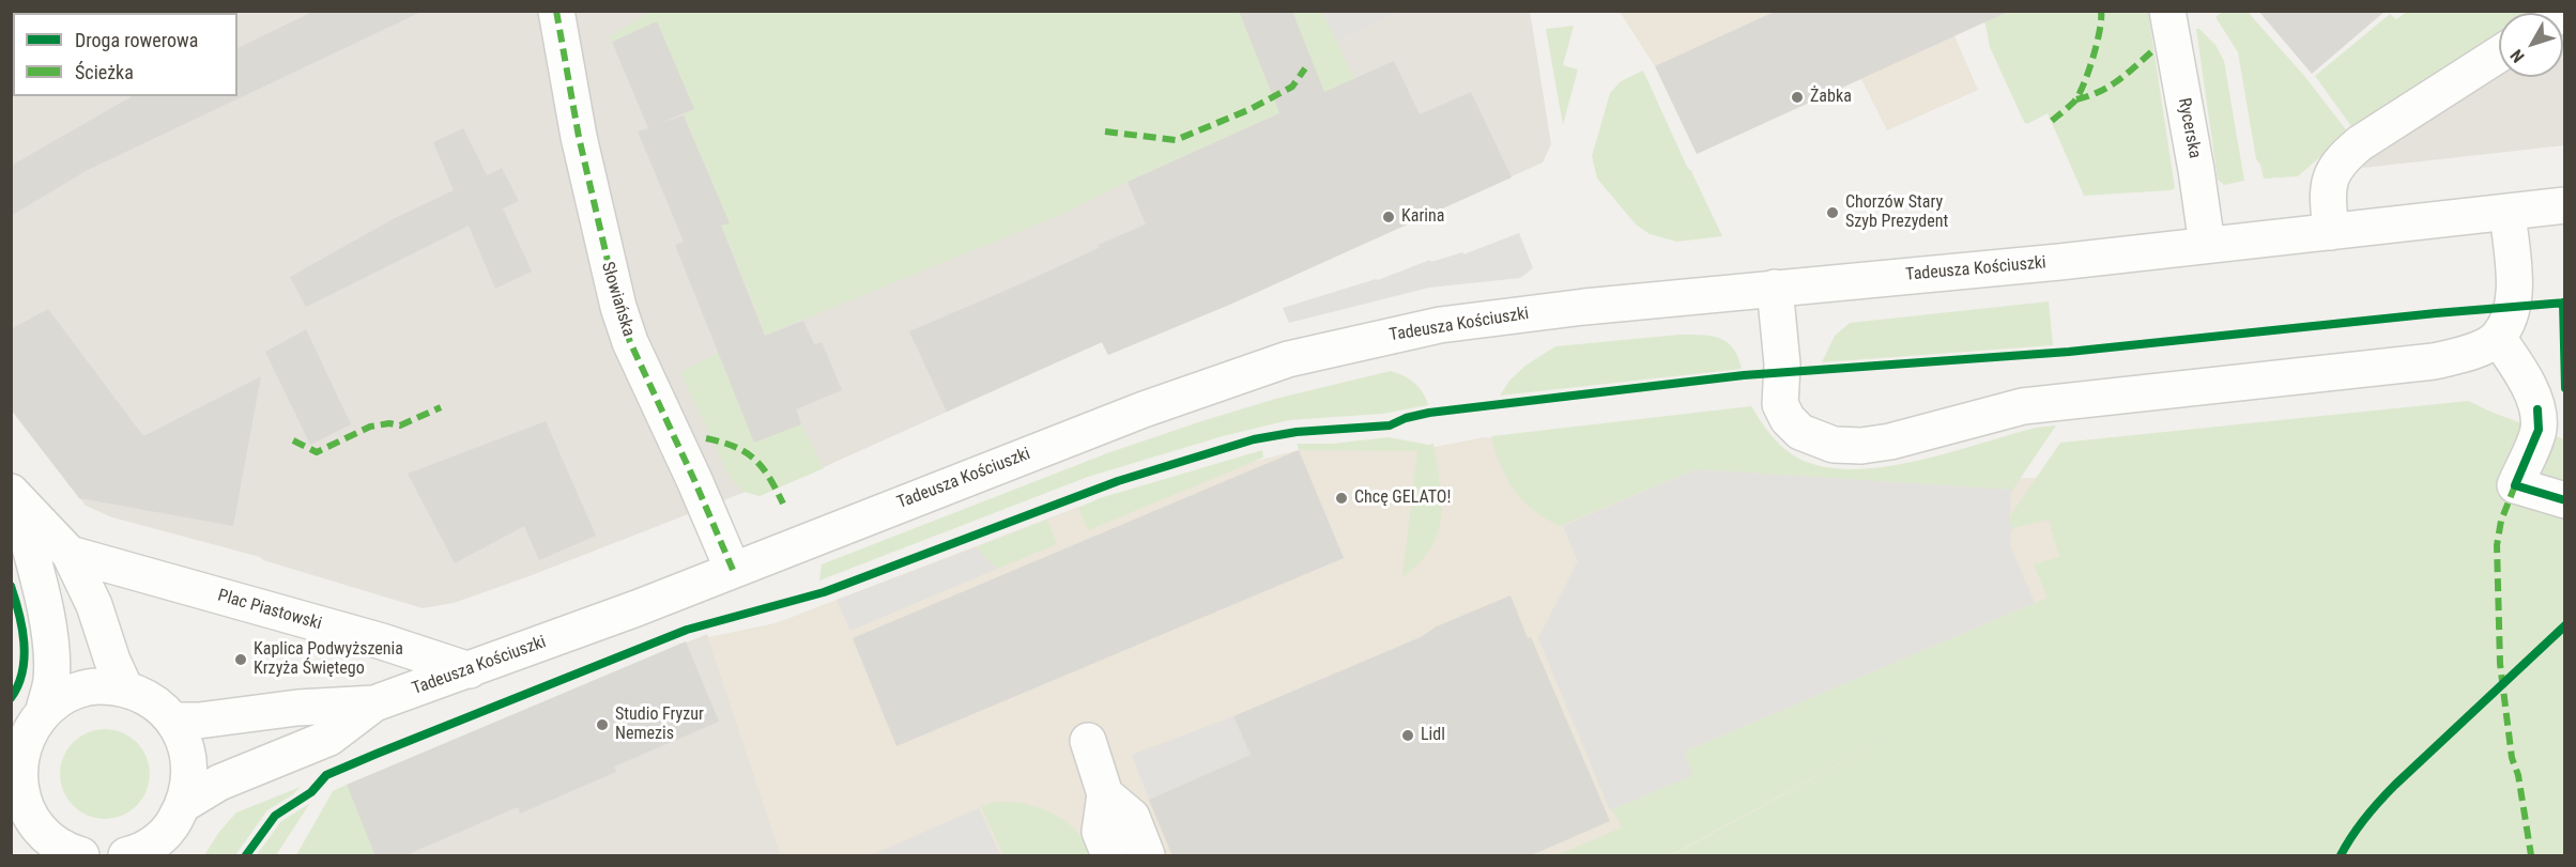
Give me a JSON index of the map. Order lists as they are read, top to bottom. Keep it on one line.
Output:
{"streets":{"street":["Rycerska","Tadeusza Kościuszki","Słowiańska","Plac Piastowski"]},"crossings":[["Rycerska","Tadeusza Kościuszki"],["Tadeusza Kościuszki","Słowiańska"],["Tadeusza Kościuszki","Plac Piastowski"]],"places":["Żabka","Chorzów Stary Szyb Prezydent","Karina","Chcę GELATO!","Kaplica Podwyższenia Krzyża Świętego","Studio Fryzur Nemezis","Lidl"],"legend":["Droga rowerowa","Ścieżka"],"north":"bottom left"}
